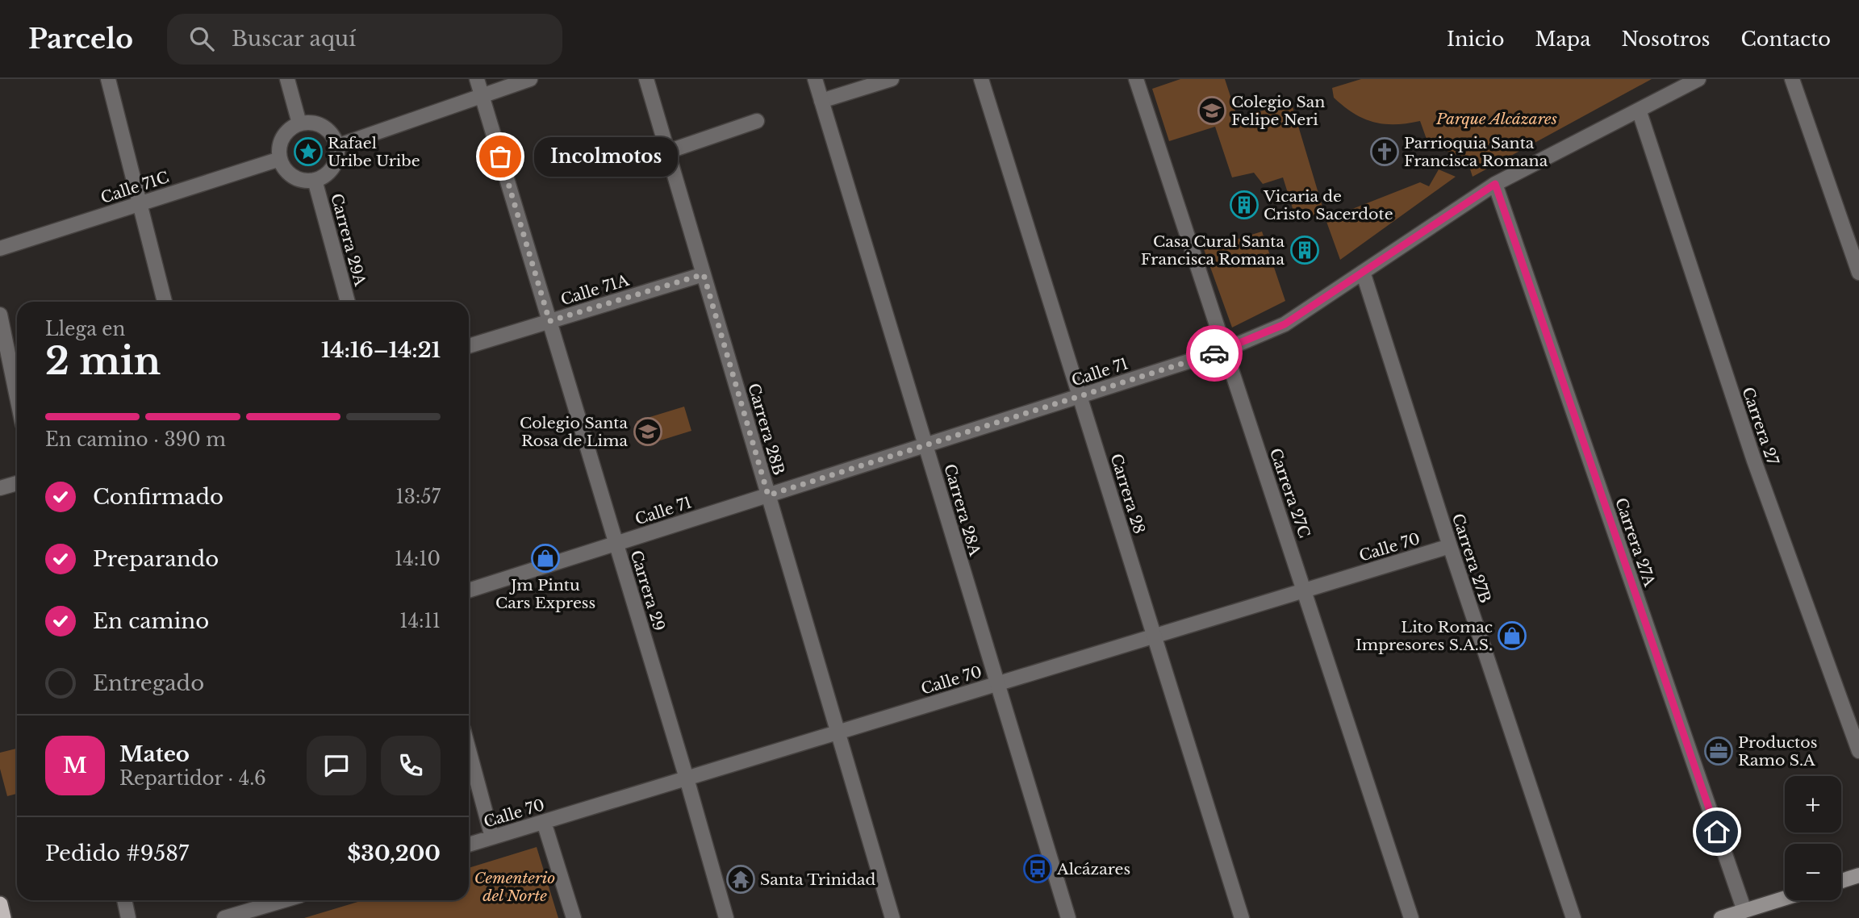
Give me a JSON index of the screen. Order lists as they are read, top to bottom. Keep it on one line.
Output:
{"streets":{"street":["Calle 71C","Carrera 29A","Calle 71A","Calle 71","Carrera 27","Carrera 28B","Carrera 27C","Carrera 28","Carrera 28A","Carrera 27A","Calle 70","Carrera 27B","Carrera 29"]},"crossings":[["Calle 71C","Carrera 29A"],["Calle 71A","Carrera 28B"],["Calle 71A","Carrera 29"],["Calle 71","Carrera 27"],["Calle 71","Carrera 28B"],["Calle 71","Carrera 27C"],["Calle 71","Carrera 28"],["Calle 71","Carrera 28A"],["Calle 71","Carrera 27A"],["Calle 71","Carrera 27B"],["Calle 71","Carrera 29"],["Carrera 28B","Calle 70"],["Carrera 27C","Calle 70"],["Carrera 28","Calle 70"],["Carrera 28A","Calle 70"],["Calle 70","Carrera 27B"],["Calle 70","Carrera 29"]],"parks":["Parque Alcázares","Cementerio del Norte"],"places":{"school or university":["Colegio San Felipe Neri","Colegio Santa Rosa de Lima"],"place":["Rafael Uribe Uribe"],"church":["Parrioquia Santa Francisca Romana"],"other":["Incolmotos"],"building":["Vicaria de Cristo Sacerdote","Casa Cural Santa Francisca Romana"],"shop":["Jm Pintu Cars Express","Lito Romac Impresores S.A.S."],"office":["Productos Ramo S.A"],"bus stop":["Alcázares"],"temple":["Santa Trinidad"]},"page":{"header":"Parcelo","search":"Buscar aquí","nav":["Inicio","Mapa","Nosotros","Contacto"],"bubble":"Incolmotos","heading":["2 min","Llega en","14:16–14:21"],"panel":["Mateo","Repartidor · 4.6","Pedido #9587","$30,200"],"bar":"En camino · 390 m","list":[["Confirmado","13:57"],["Preparando","14:10"],["En camino","14:11"],"Entregado"],"round":"M","map_buttons":["+","−"]}}
